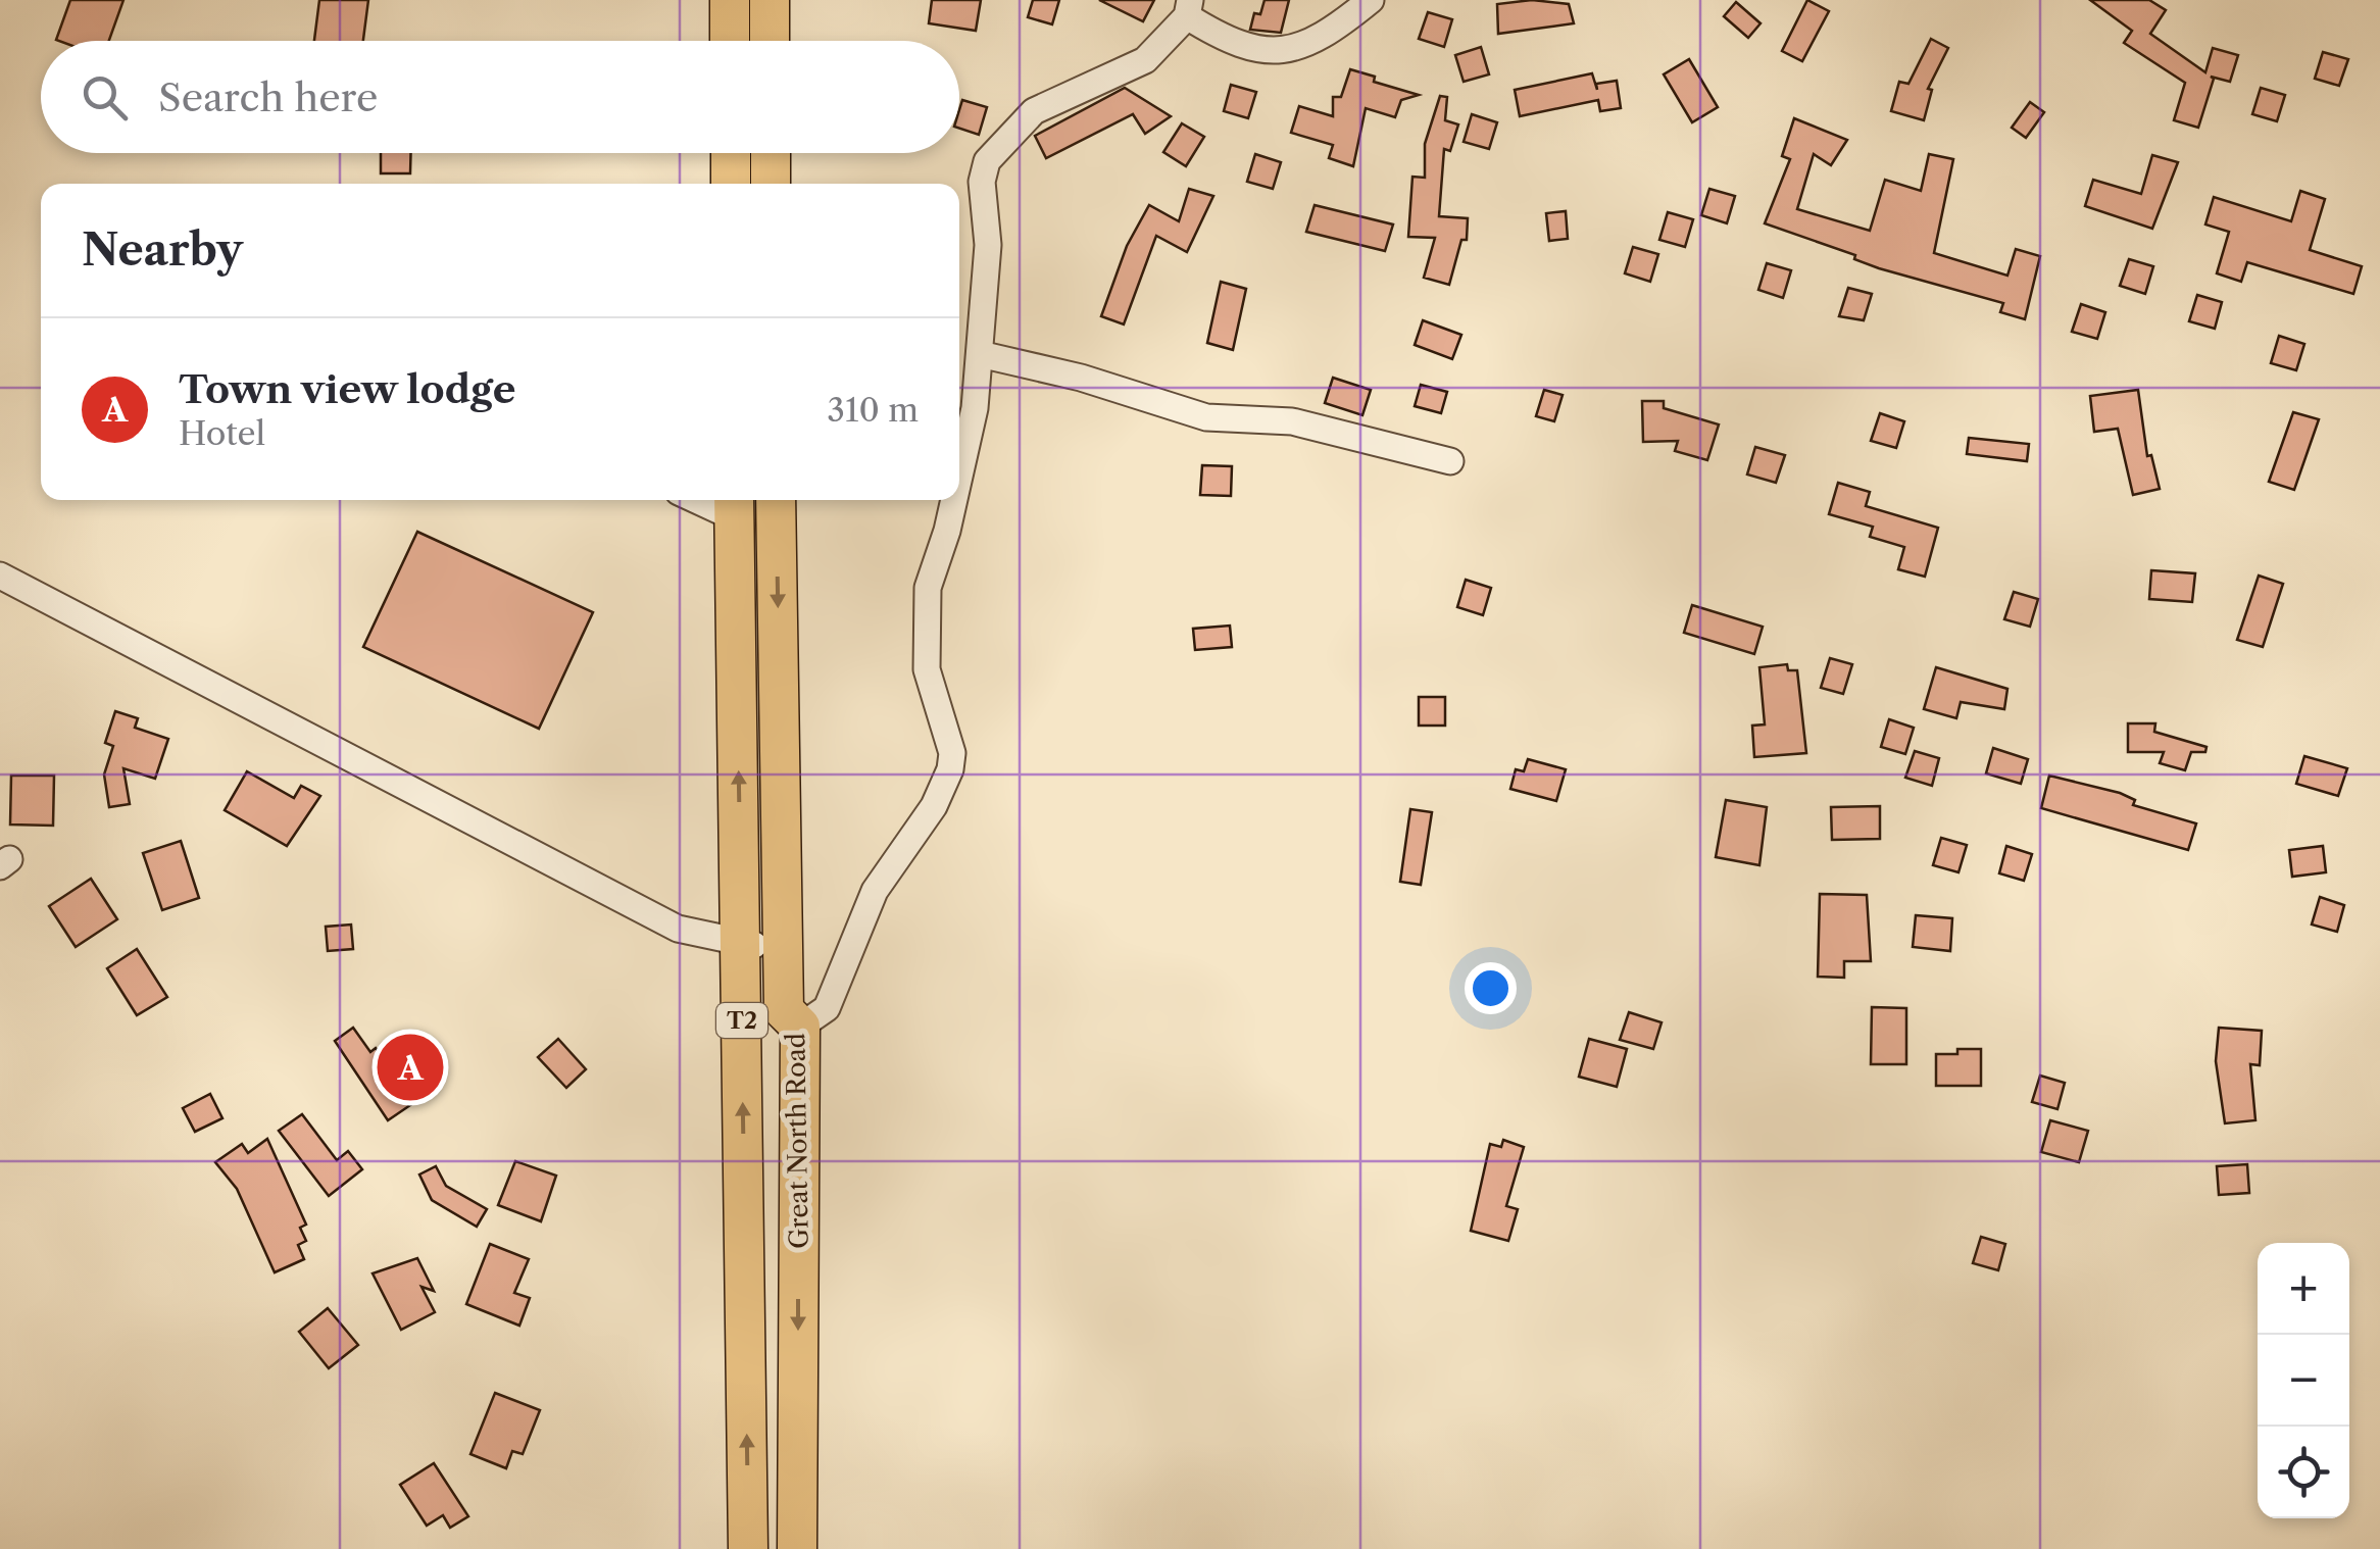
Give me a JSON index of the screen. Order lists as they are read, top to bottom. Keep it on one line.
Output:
{"streets":{"highway":["T2","Great North Road"]},"page":{"search":"Search here","heading":"Nearby","list":[{"mark":"A","name":"Town view lodge","note":"Hotel","value":"310 m"}],"pins":"A","map_buttons":["+","−"]}}
